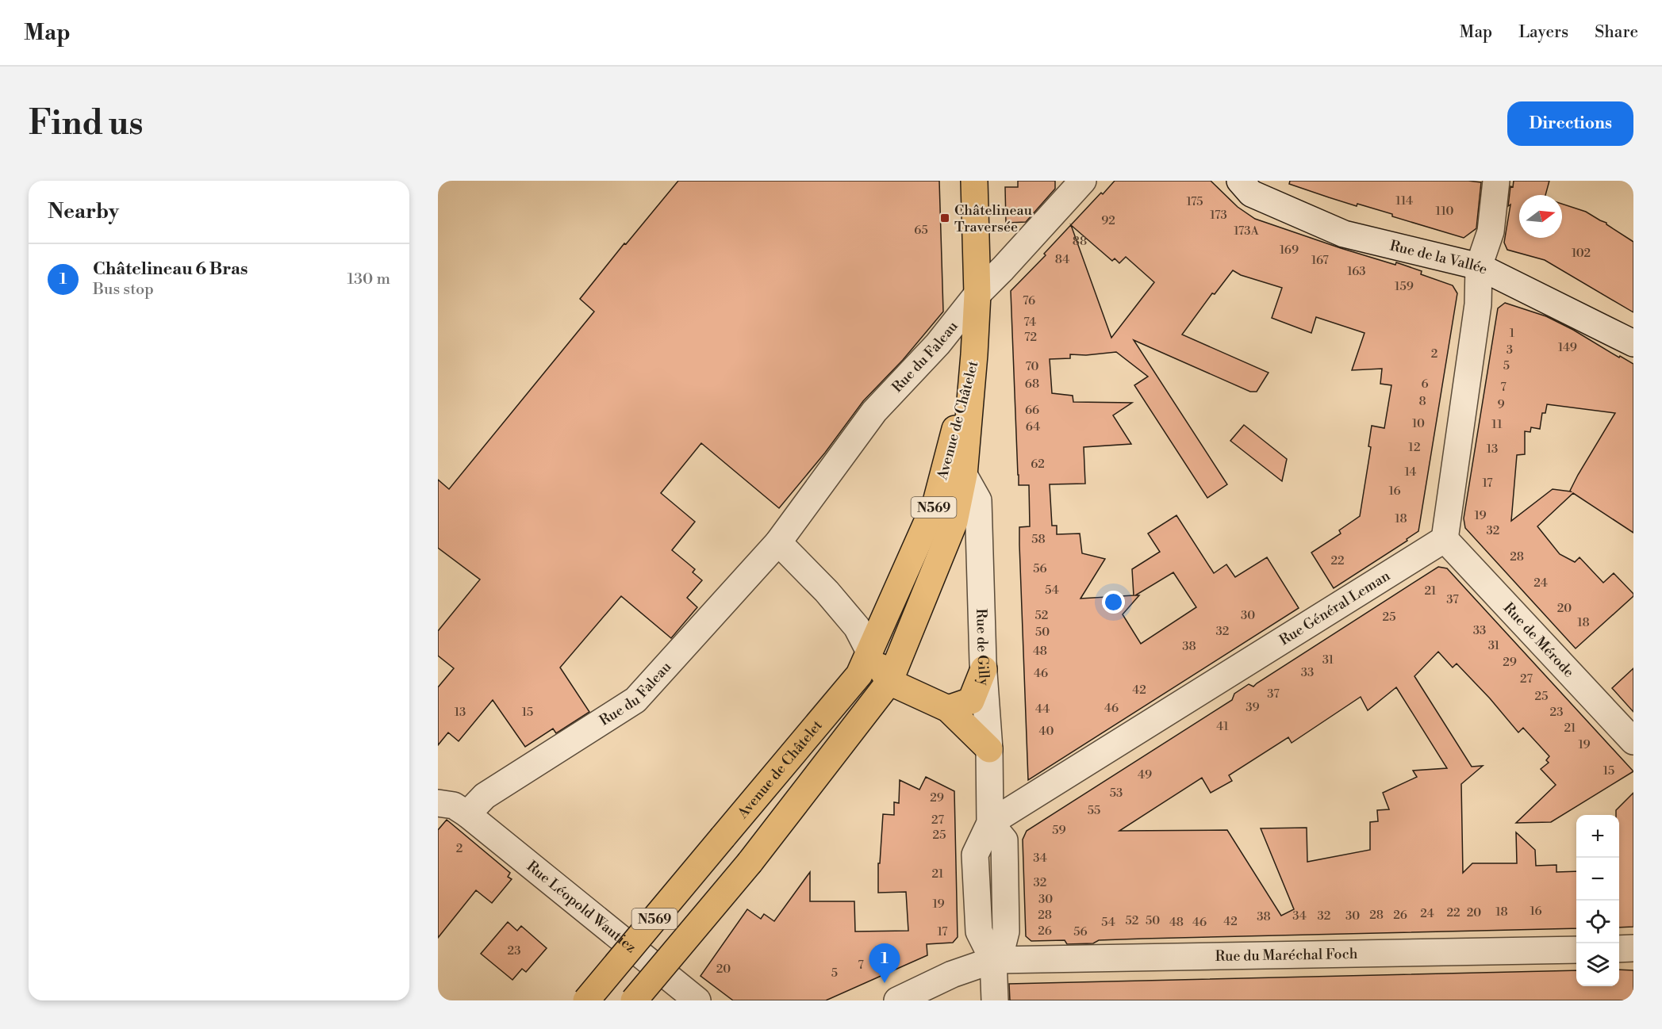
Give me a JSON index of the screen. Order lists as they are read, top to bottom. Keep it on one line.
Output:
{"streets":{"main road":["Avenue de Châtelet","N569"],"street":["Rue de la Vallée","Rue du Faleau","Rue Général Leman","Rue de Mérode","Rue de Gilly","Rue Léopold Wautiez","Rue du Maréchal Foch"]},"crossings":[["Rue du Faleau","N569"],["Rue du Faleau","Rue Léopold Wautiez"],["Avenue de Châtelet","N569"],["Avenue de Châtelet","Rue de Gilly"],["Rue Général Leman","Rue de Mérode"],["Rue Général Leman","Rue de Gilly"],["Rue de Gilly","Rue du Maréchal Foch"]],"places":{"transit":["Châtelineau Traversée"]},"house_numbers":["114","175","110","173","92","65","173A","88","169","102","84","167","163","159","76","74","1","72","149","3","2","5","70","68","6","7","8","9","66","10","11","64","12","13","62","14","17","16","19","18","32","58","28","22","56","24","54","21","37","20","52","30","25","18","33","32","50","31","38","48","31","29","33","46","27","42","37","25","39","46","44","13","15","23","41","21","40","19","15","49","53","29","55","27","59","25","2","34","21","32","30","19","16","18","22","20","24","28","28","26","34","32","30","38","52","50","42","54","48","46","26","17","56","23","7","20","5"],"north":"right","page":{"header":"Map","nav":["Map","Layers","Share"],"buttons":"Directions","title":"Find us","heading":"Nearby","list":[{"mark":"1","name":"Châtelineau 6 Bras","note":"Bus stop","value":"130 m"}],"map_buttons":["+","−"],"pins":"1"}}
